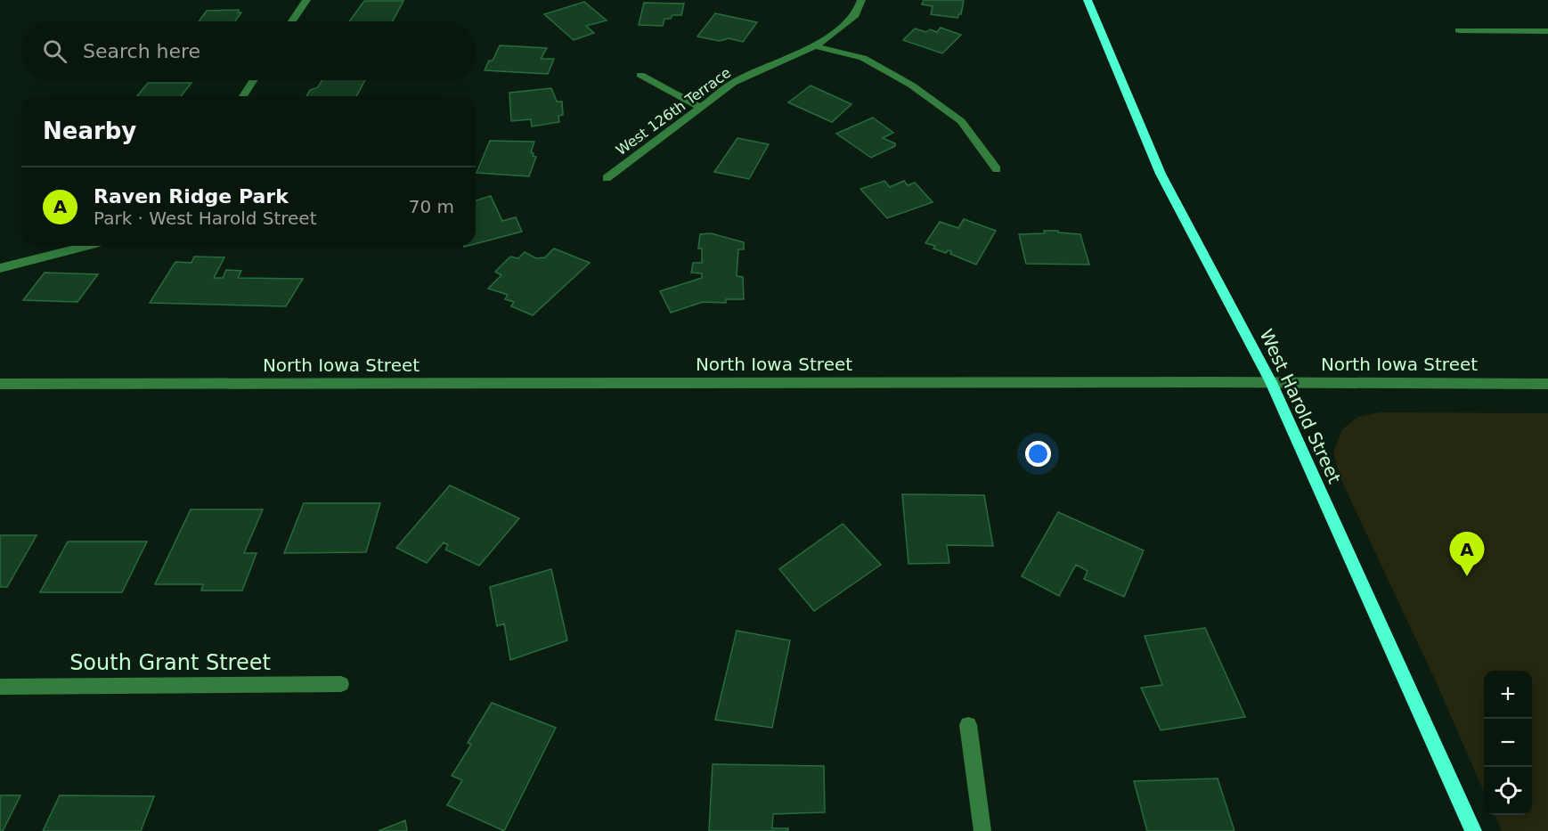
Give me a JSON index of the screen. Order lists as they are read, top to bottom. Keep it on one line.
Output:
{"streets":{"main road":["West Harold Street"],"street":["West 126th Terrace","North Iowa Street","South Grant Street"]},"crossings":[["North Iowa Street","West Harold Street"]],"page":{"search":"Search here","heading":"Nearby","list":[{"mark":"A","name":"Raven Ridge Park","note":"Park · West Harold Street","value":"70 m"}],"pins":"A","map_buttons":["+","−"]}}
